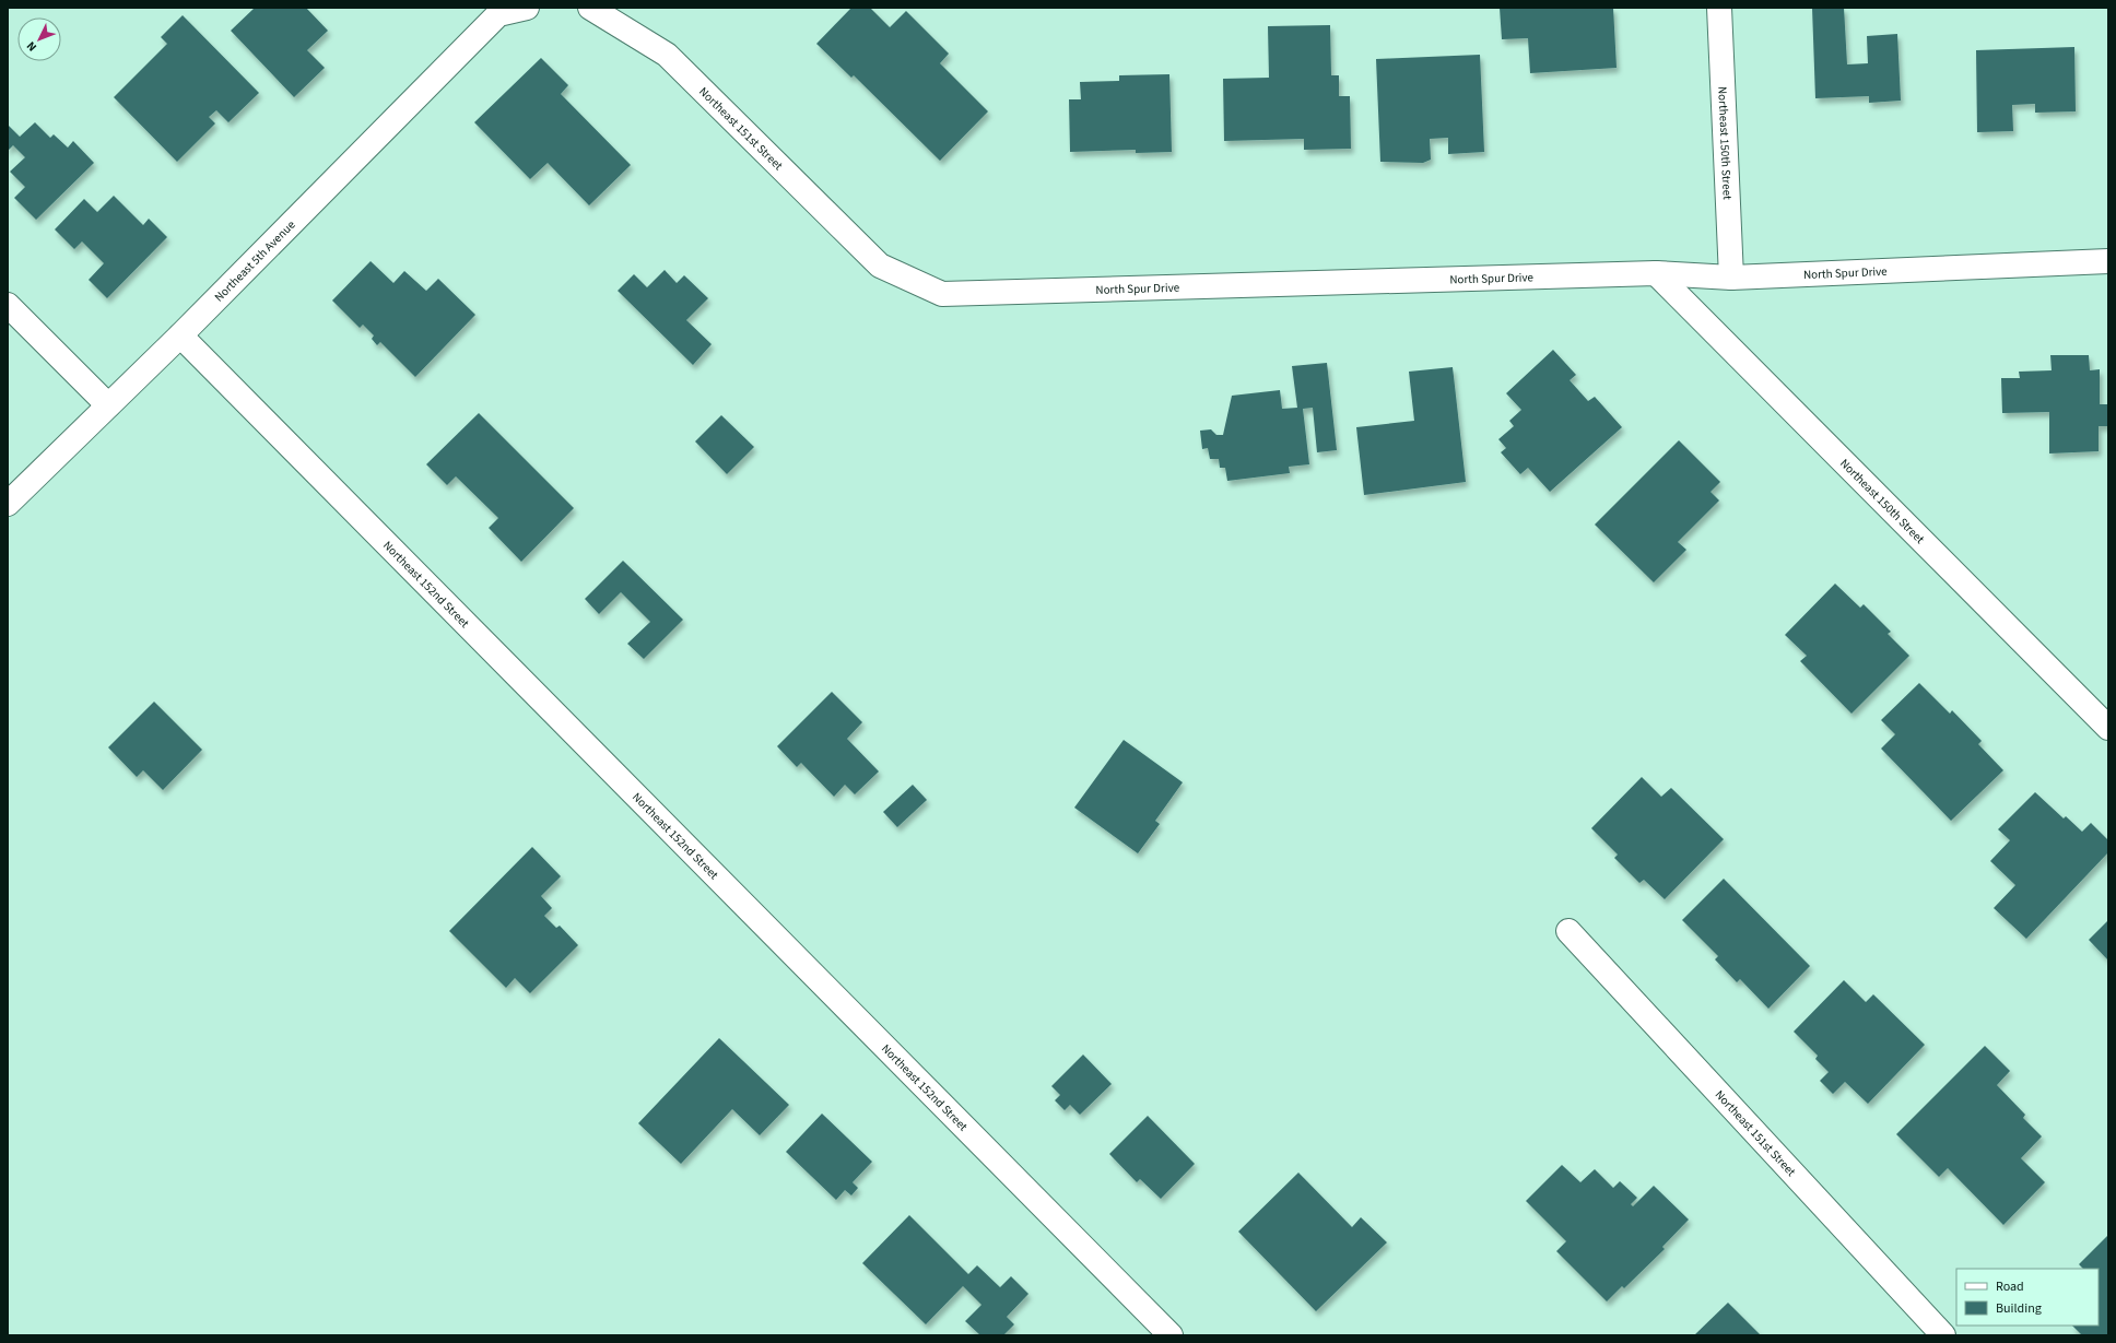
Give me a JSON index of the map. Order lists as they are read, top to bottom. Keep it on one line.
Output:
{"streets":{"street":["Northeast 151st Street","Northeast 150th Street","Northeast 5th Avenue","North Spur Drive","Northeast 152nd Street"]},"crossings":[["Northeast 151st Street","North Spur Drive"],["Northeast 150th Street","North Spur Drive"],["Northeast 5th Avenue","Northeast 152nd Street"]],"legend":["Road","Building"],"north":"bottom left"}
